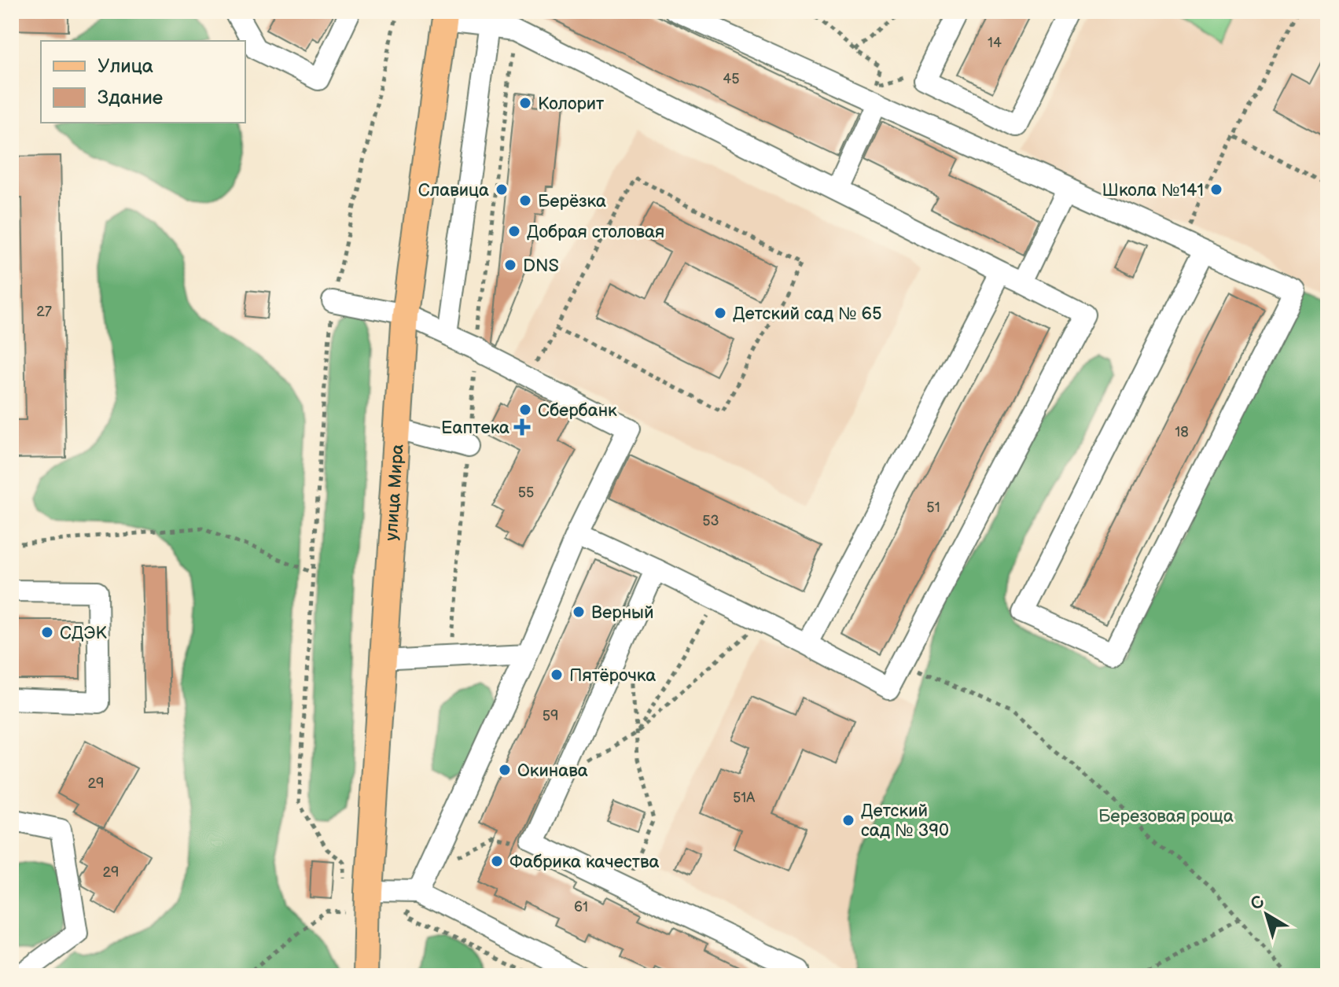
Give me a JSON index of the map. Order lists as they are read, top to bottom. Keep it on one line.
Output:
{"streets":{"main road":["улица Мира"]},"parks":["Березовая роща"],"places":{"other":["Колорит","Славица","Школа №141","Берёзка","Добрая столовая","DNS","Детский сад № 65","Сбербанк","Верный","СДЭК","Пятёрочка","Окинава","Детский сад № 390","Фабрика качества"],"health":["Еаптека"]},"house_numbers":["14","45","27","18","55","51","53","59","29","51А","29","61"],"legend":["Улица","Здание"],"north":"top left"}
